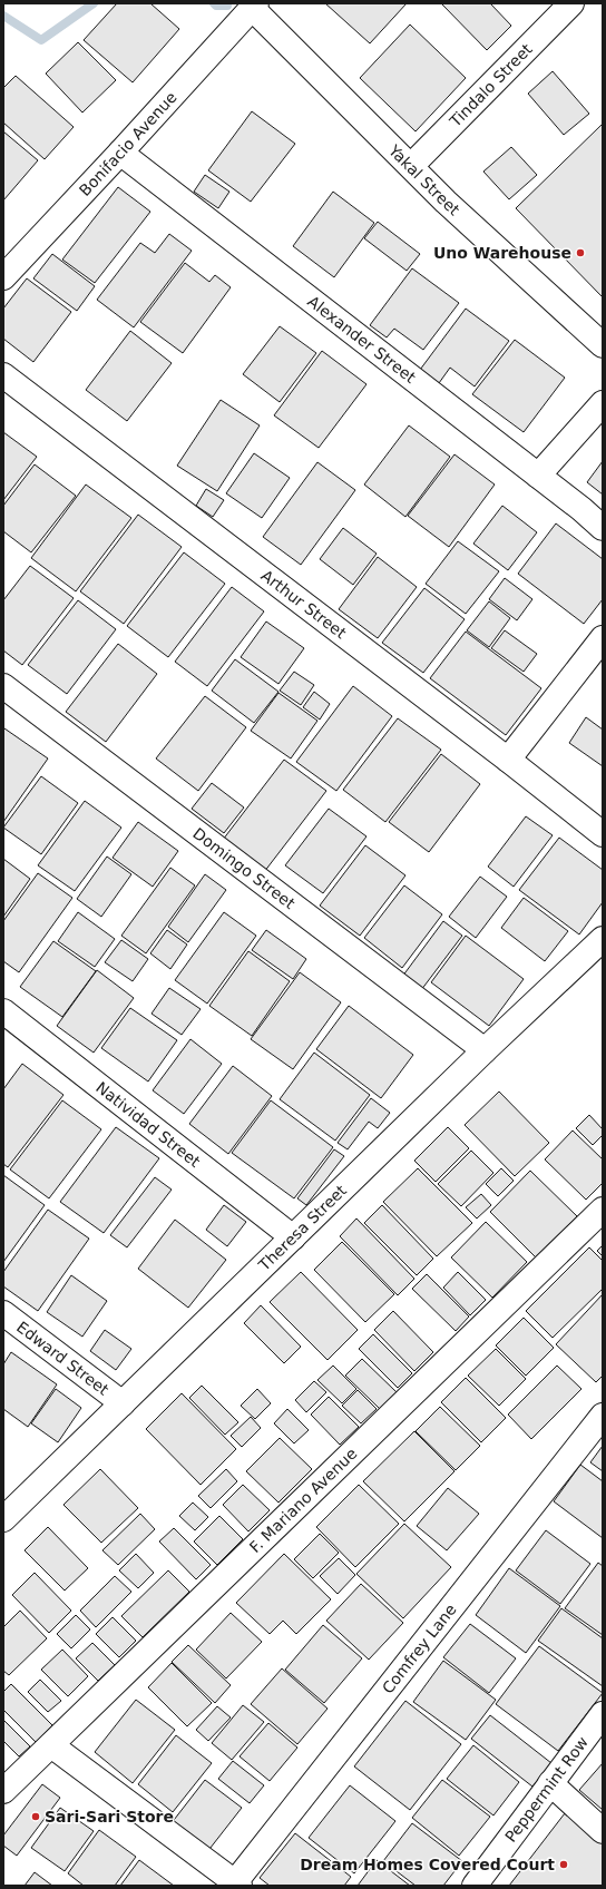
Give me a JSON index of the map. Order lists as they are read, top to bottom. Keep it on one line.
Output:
{"streets":{"street":["Tindalo Street","Bonifacio Avenue","Yakal Street","Alexander Street","Arthur Street","Domingo Street","Natividad Street","Theresa Street","Edward Street","F. Mariano Avenue","Comfrey Lane","Peppermint Row"]},"crossings":[["Tindalo Street","Yakal Street"],["Bonifacio Avenue","Yakal Street"],["Bonifacio Avenue","Alexander Street"],["Domingo Street","Theresa Street"],["Natividad Street","Theresa Street"],["Theresa Street","Edward Street"]],"places":["Uno Warehouse","Sari-Sari Store","Dream Homes Covered Court"]}
